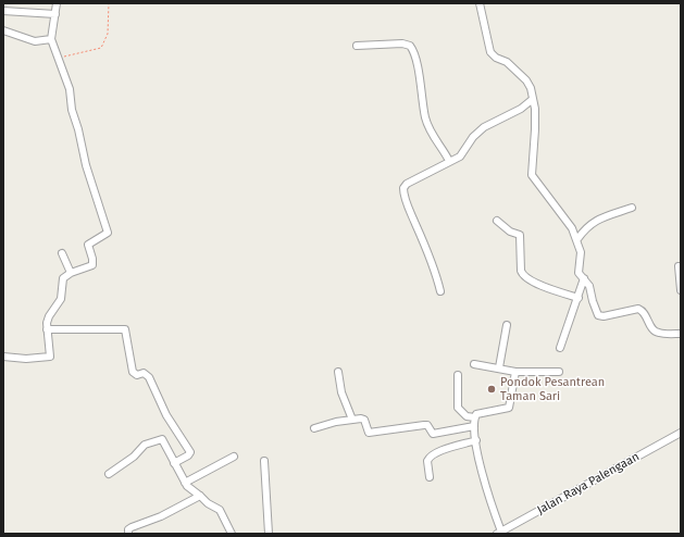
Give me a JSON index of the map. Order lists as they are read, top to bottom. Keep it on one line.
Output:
{"streets":{"street":["Jalan Raya Palengaan"]},"places":["Pondok Pesantrean Taman Sari"]}
